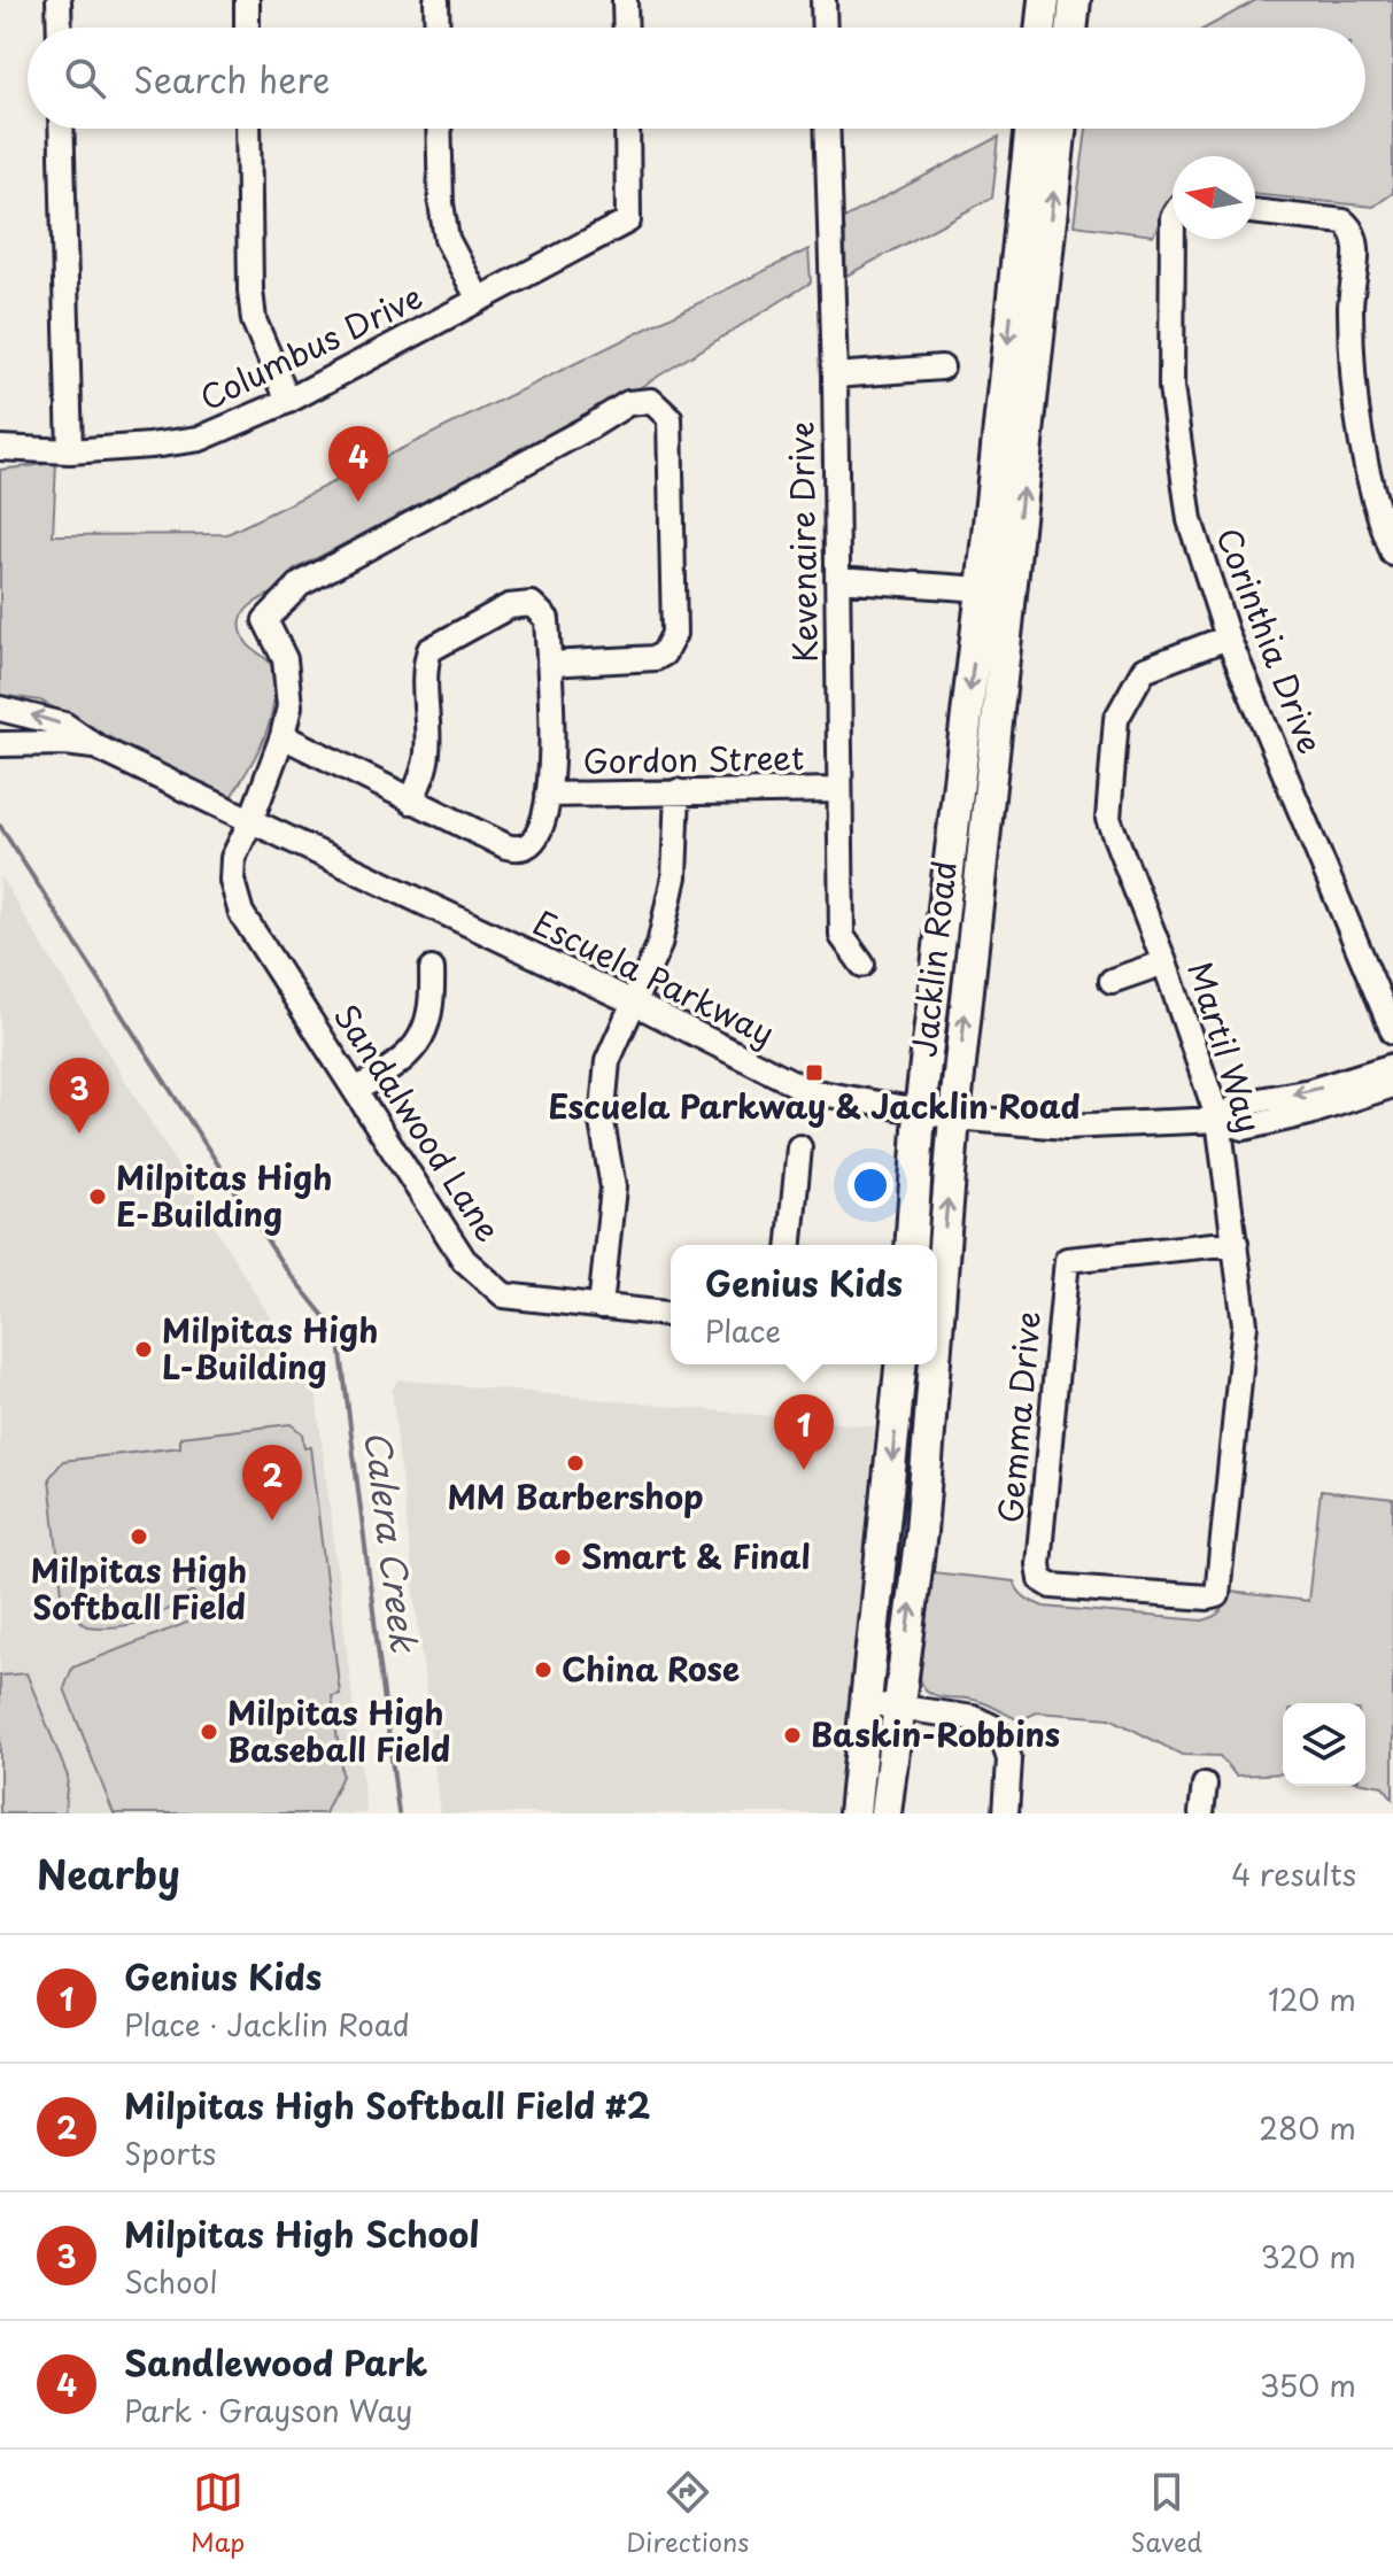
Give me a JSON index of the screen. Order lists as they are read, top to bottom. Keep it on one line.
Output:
{"streets":{"main road":["Jacklin Road"],"street":["Columbus Drive","Kevenaire Drive","Corinthia Drive","Gordon Street","Escuela Parkway","Martil Way","Sandalwood Lane","Gemma Drive"]},"crossings":[["Kevenaire Drive","Gordon Street"],["Corinthia Drive","Martil Way"],["Jacklin Road","Escuela Parkway"],["Escuela Parkway","Martil Way"],["Escuela Parkway","Sandalwood Lane"],["Martil Way","Gemma Drive"]],"water":["Calera Creek"],"places":{"transit":["Escuela Parkway & Jacklin Road"],"other":["Milpitas High E-Building","Milpitas High L-Building","MM Barbershop","Milpitas High Softball Field","Smart & Final","China Rose","Milpitas High Baseball Field","Baskin-Robbins"]},"north":"left","page":{"search":"Search here","pins":["4","3","1","2"],"popup":["Genius Kids","Place"],"heading":["Nearby","4 results"],"list":[{"mark":"1","name":"Genius Kids","note":"Place · Jacklin Road","value":"120 m"},{"mark":"2","name":"Milpitas High Softball Field #2","note":"Sports","value":"280 m"},{"mark":"3","name":"Milpitas High School","note":"School","value":"320 m"},{"mark":"4","name":"Sandlewood Park","note":"Park · Grayson Way","value":"350 m"}],"nav":["Map","Directions","Saved"]}}
